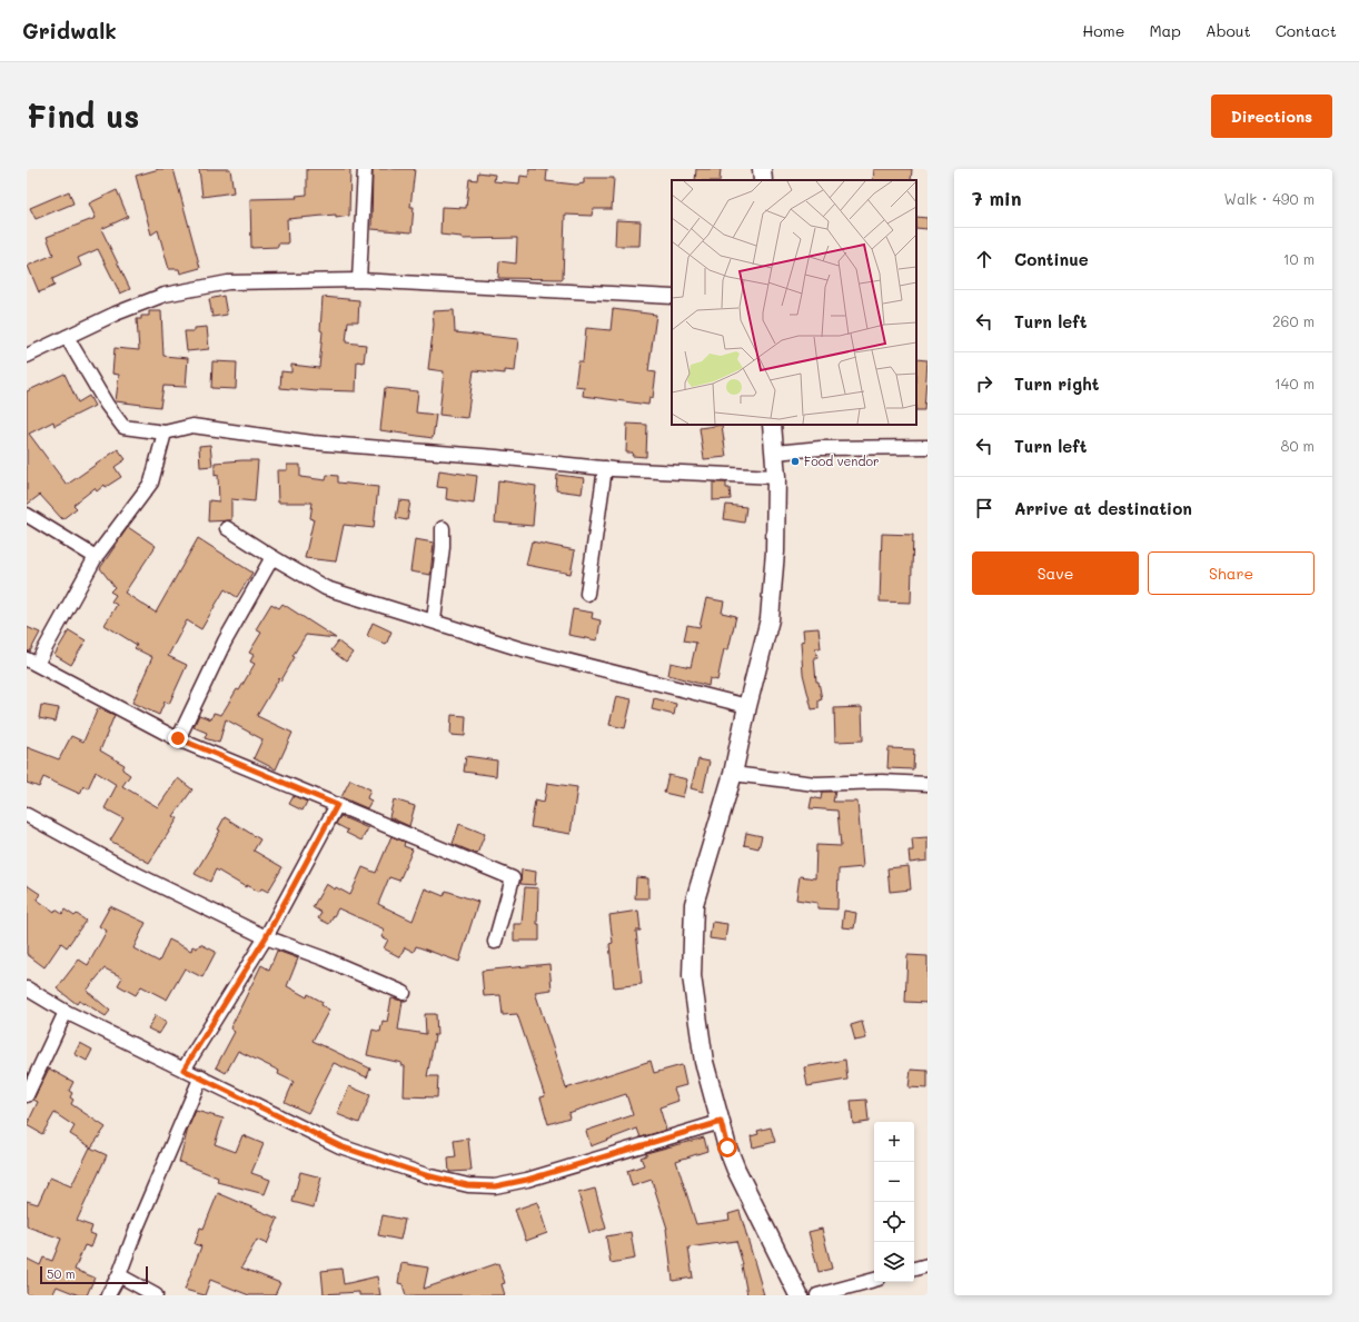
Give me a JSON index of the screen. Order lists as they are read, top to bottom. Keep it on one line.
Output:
{"places":["Food vendor"],"scale_bar":"50 m","page":{"header":"Gridwalk","nav":["Home","Map","About","Contact"],"buttons":["Directions",["Save","Share"]],"title":"Find us","heading":["7 min","Walk · 490 m"],"list":[["Continue","10 m"],["Turn left","260 m"],["Turn right","140 m"],["Turn left","80 m"],"Arrive at destination"],"map_buttons":["+","−"],"scale":"50 m"}}
